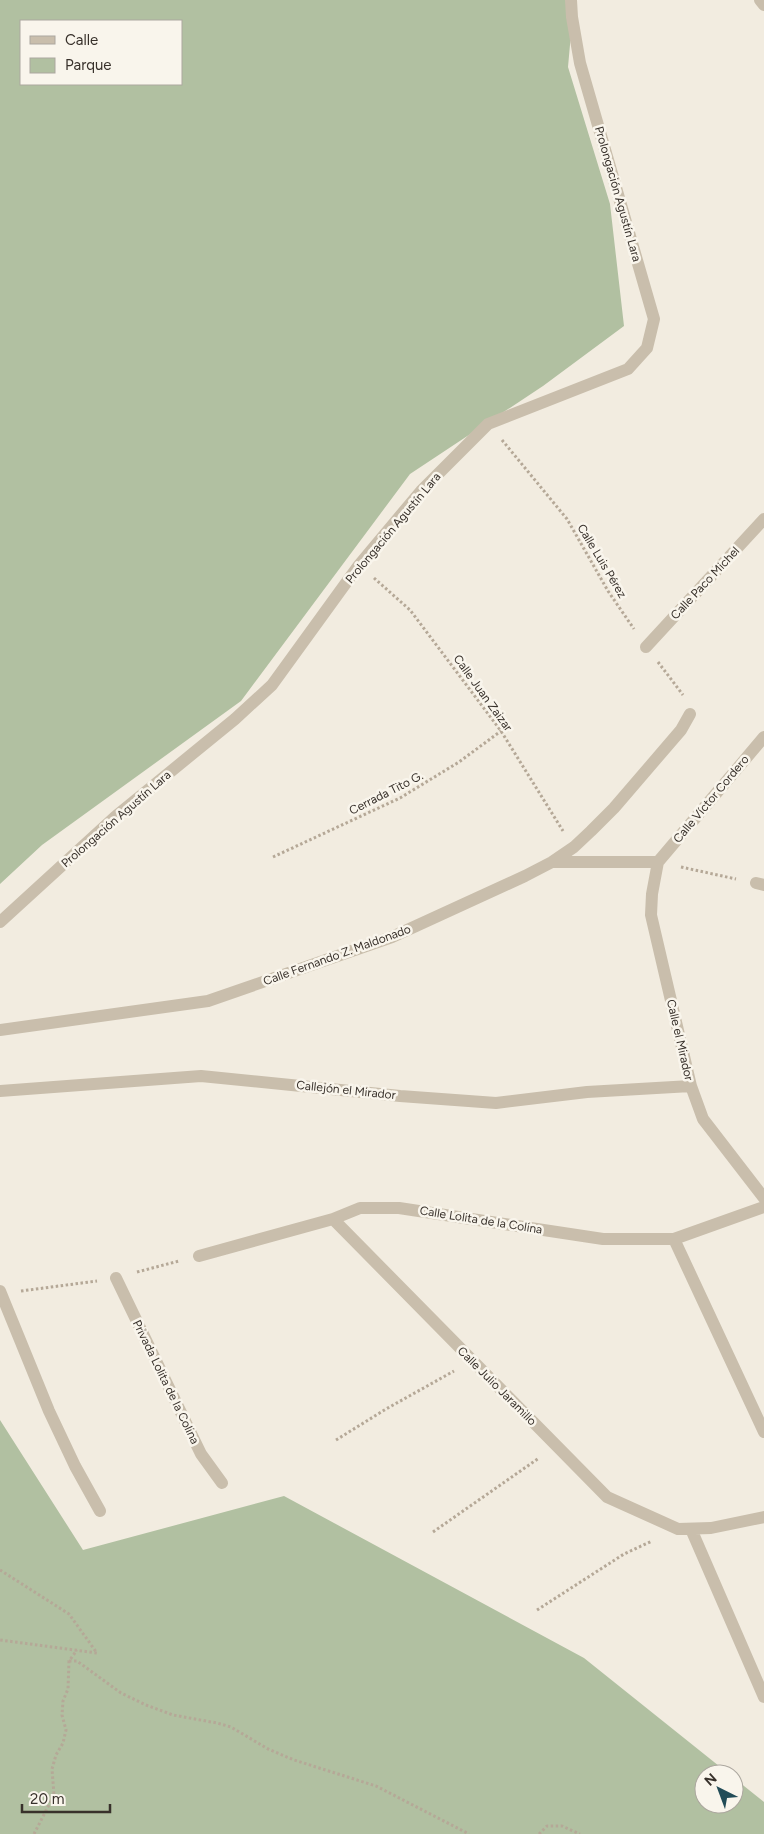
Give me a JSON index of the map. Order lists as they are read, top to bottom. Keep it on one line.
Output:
{"streets":{"street":["Prolongación Agustín Lara","Calle Paco Michel","Calle Víctor Cordero","Calle Fernando Z. Maldonado","Calle el Mirador","Callejón el Mirador","Calle Lolita de la Colina","Privada Lolita de la Colina","Calle Julio Jaramillo"],"path":["Calle Luis Pérez","Calle Juan Zaizar","Cerrada Tito G."]},"crossings":[["Prolongación Agustín Lara","Calle Luis Pérez"],["Prolongación Agustín Lara","Calle Juan Zaizar"],["Calle Luis Pérez","Calle Paco Michel"],["Calle Luis Pérez","Calle Fernando Z. Maldonado"],["Calle Juan Zaizar","Cerrada Tito G."],["Calle Juan Zaizar","Calle Fernando Z. Maldonado"],["Calle Víctor Cordero","Calle el Mirador"],["Calle el Mirador","Callejón el Mirador"],["Calle Lolita de la Colina","Calle Julio Jaramillo"]],"legend":["Calle","Parque"],"scale_bar":"20 m","north":"top left"}
